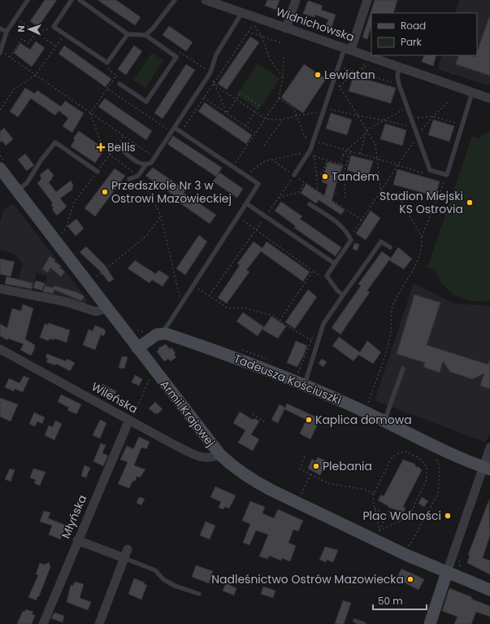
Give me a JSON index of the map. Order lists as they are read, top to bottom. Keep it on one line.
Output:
{"streets":{"main road":["Tadeusza Kościuszki","Armii Krajowej"],"street":["Widnichowska","Wileńska","Młyńska"]},"crossings":[["Wileńska","Armii Krajowej"],["Wileńska","Młyńska"]],"places":{"other":["Lewiatan","Tandem","Przedszkole Nr 3 w Ostrowi Mazowieckiej","Stadion Miejski KS Ostrovia","Kaplica domowa","Plebania","Plac Wolności","Nadleśnictwo Ostrów Mazowiecka"],"health":["Bellis"]},"legend":["Road","Park"],"scale_bar":"50 m","north":"left"}
